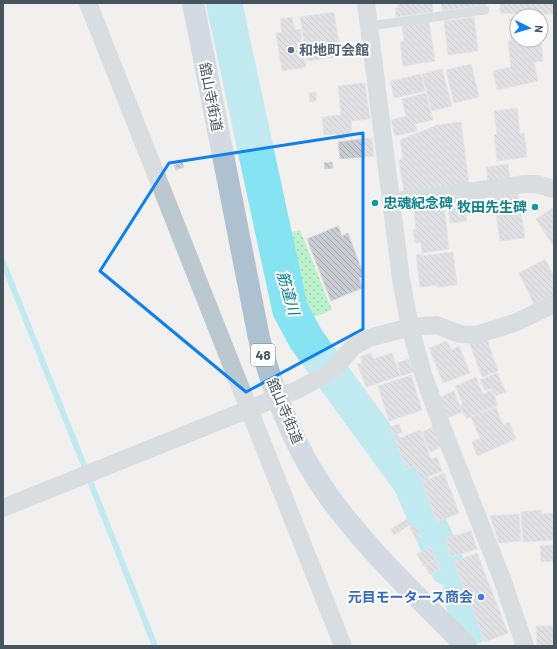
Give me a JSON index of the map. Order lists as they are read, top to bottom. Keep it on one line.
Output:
{"streets":{"main road":["舘山寺街道","48"]},"water":["筋違川"],"places":["和地町会館","忠魂紀念碑","牧田先生碑","元目モータース商会"],"north":"right"}
